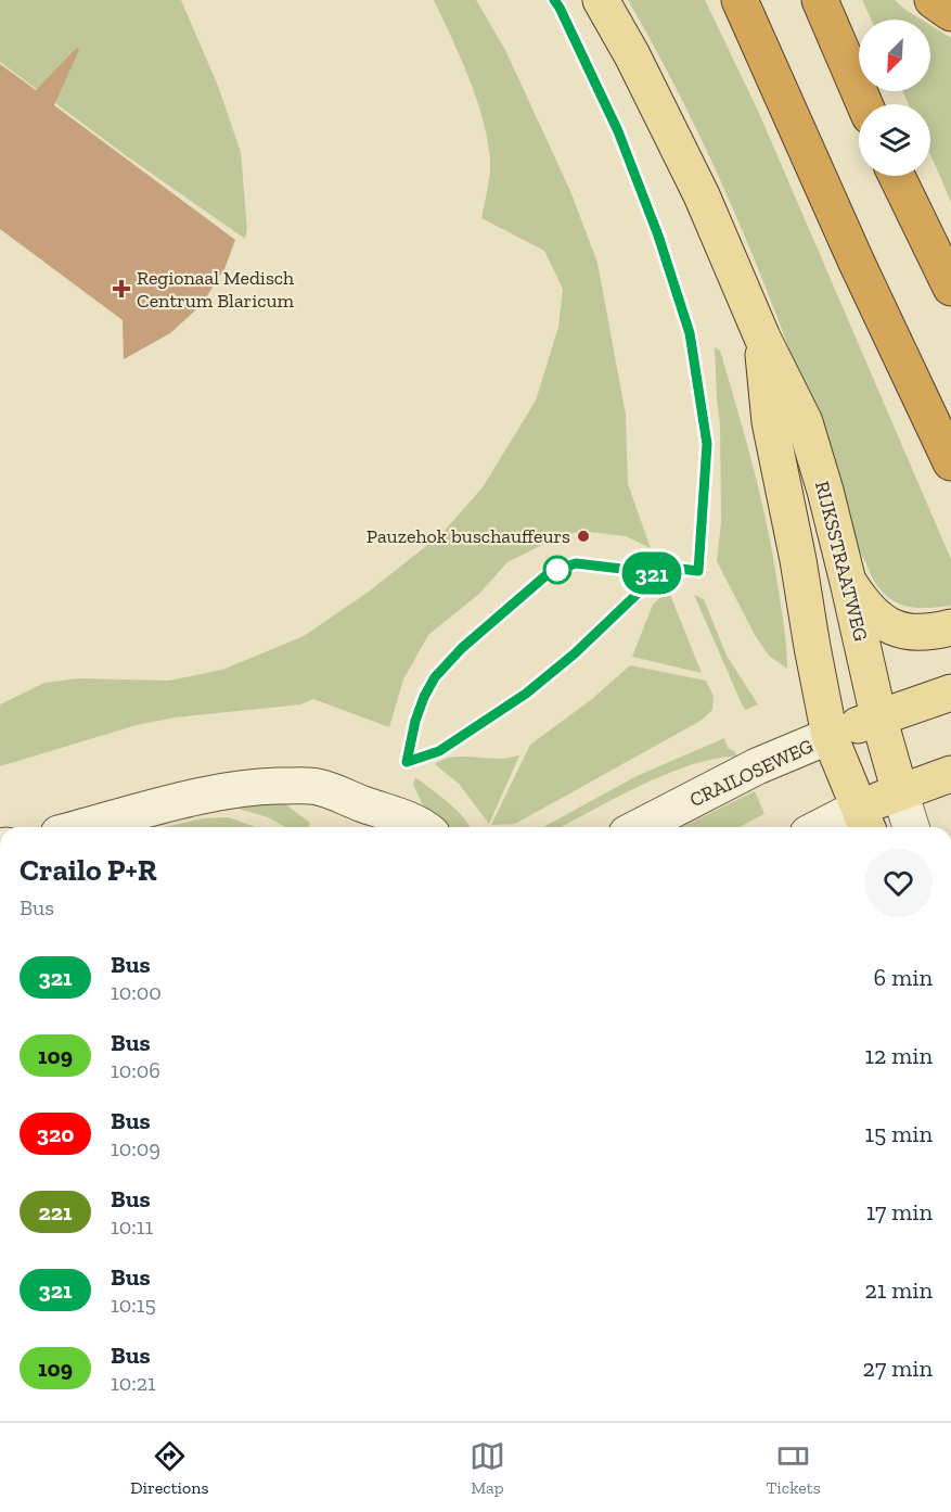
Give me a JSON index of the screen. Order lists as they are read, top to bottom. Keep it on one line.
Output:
{"streets":{"main road":["RIJKSSTRAATWEG","CRAILOSEWEG"]},"crossings":[["RIJKSSTRAATWEG","CRAILOSEWEG"]],"places":{"health":["Regionaal Medisch Centrum Blaricum"],"other":["Pauzehok buschauffeurs"]},"lines":["bus line 321"],"north":"bottom left","page":{"on_map":"321","heading":["Crailo P+R","Bus"],"list":[{"mark":"321","name":"Bus","note":"10:00","value":"6 min"},{"mark":"109","name":"Bus","note":"10:06","value":"12 min"},{"mark":"320","name":"Bus","note":"10:09","value":"15 min"},{"mark":"221","name":"Bus","note":"10:11","value":"17 min"},{"mark":"321","name":"Bus","note":"10:15","value":"21 min"},{"mark":"109","name":"Bus","note":"10:21","value":"27 min"}],"tabs":["Directions","Map","Tickets"]}}
